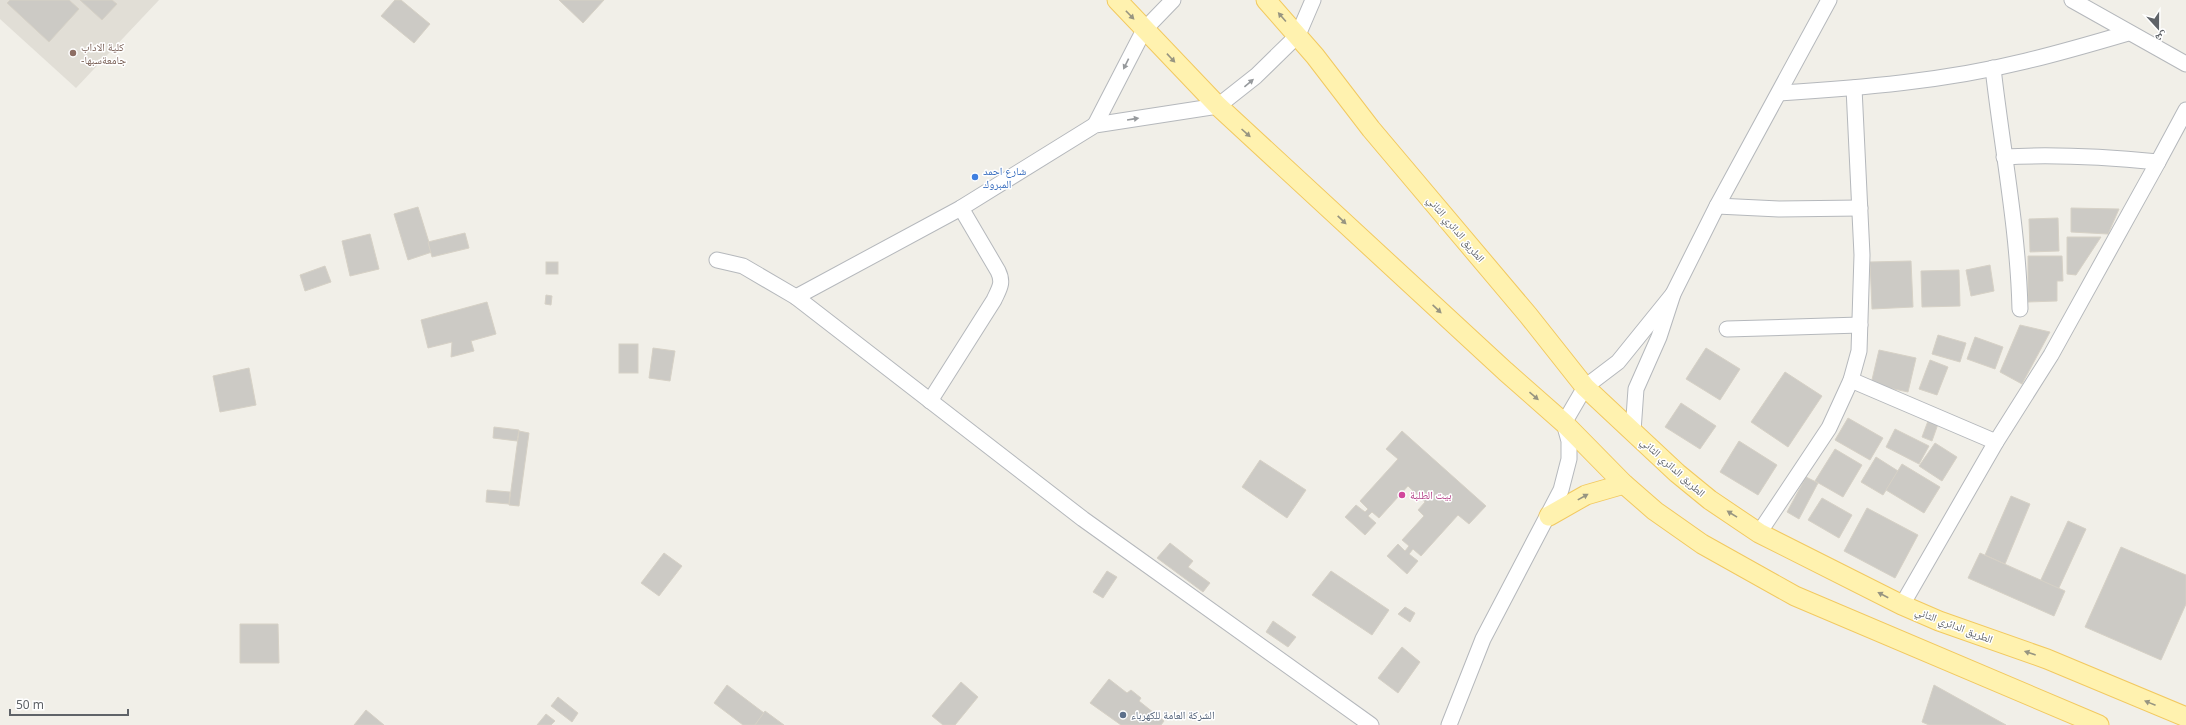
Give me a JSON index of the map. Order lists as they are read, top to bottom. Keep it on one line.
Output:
{"streets":{"main road":["الطريق الدائري الثاني"]},"places":["كلية الاداب -جامعةسبها","شارع احمد المبروك","بيت الطلبة","الشركة العامة للكهرباء"],"scale_bar":"50 m","north":"bottom"}
